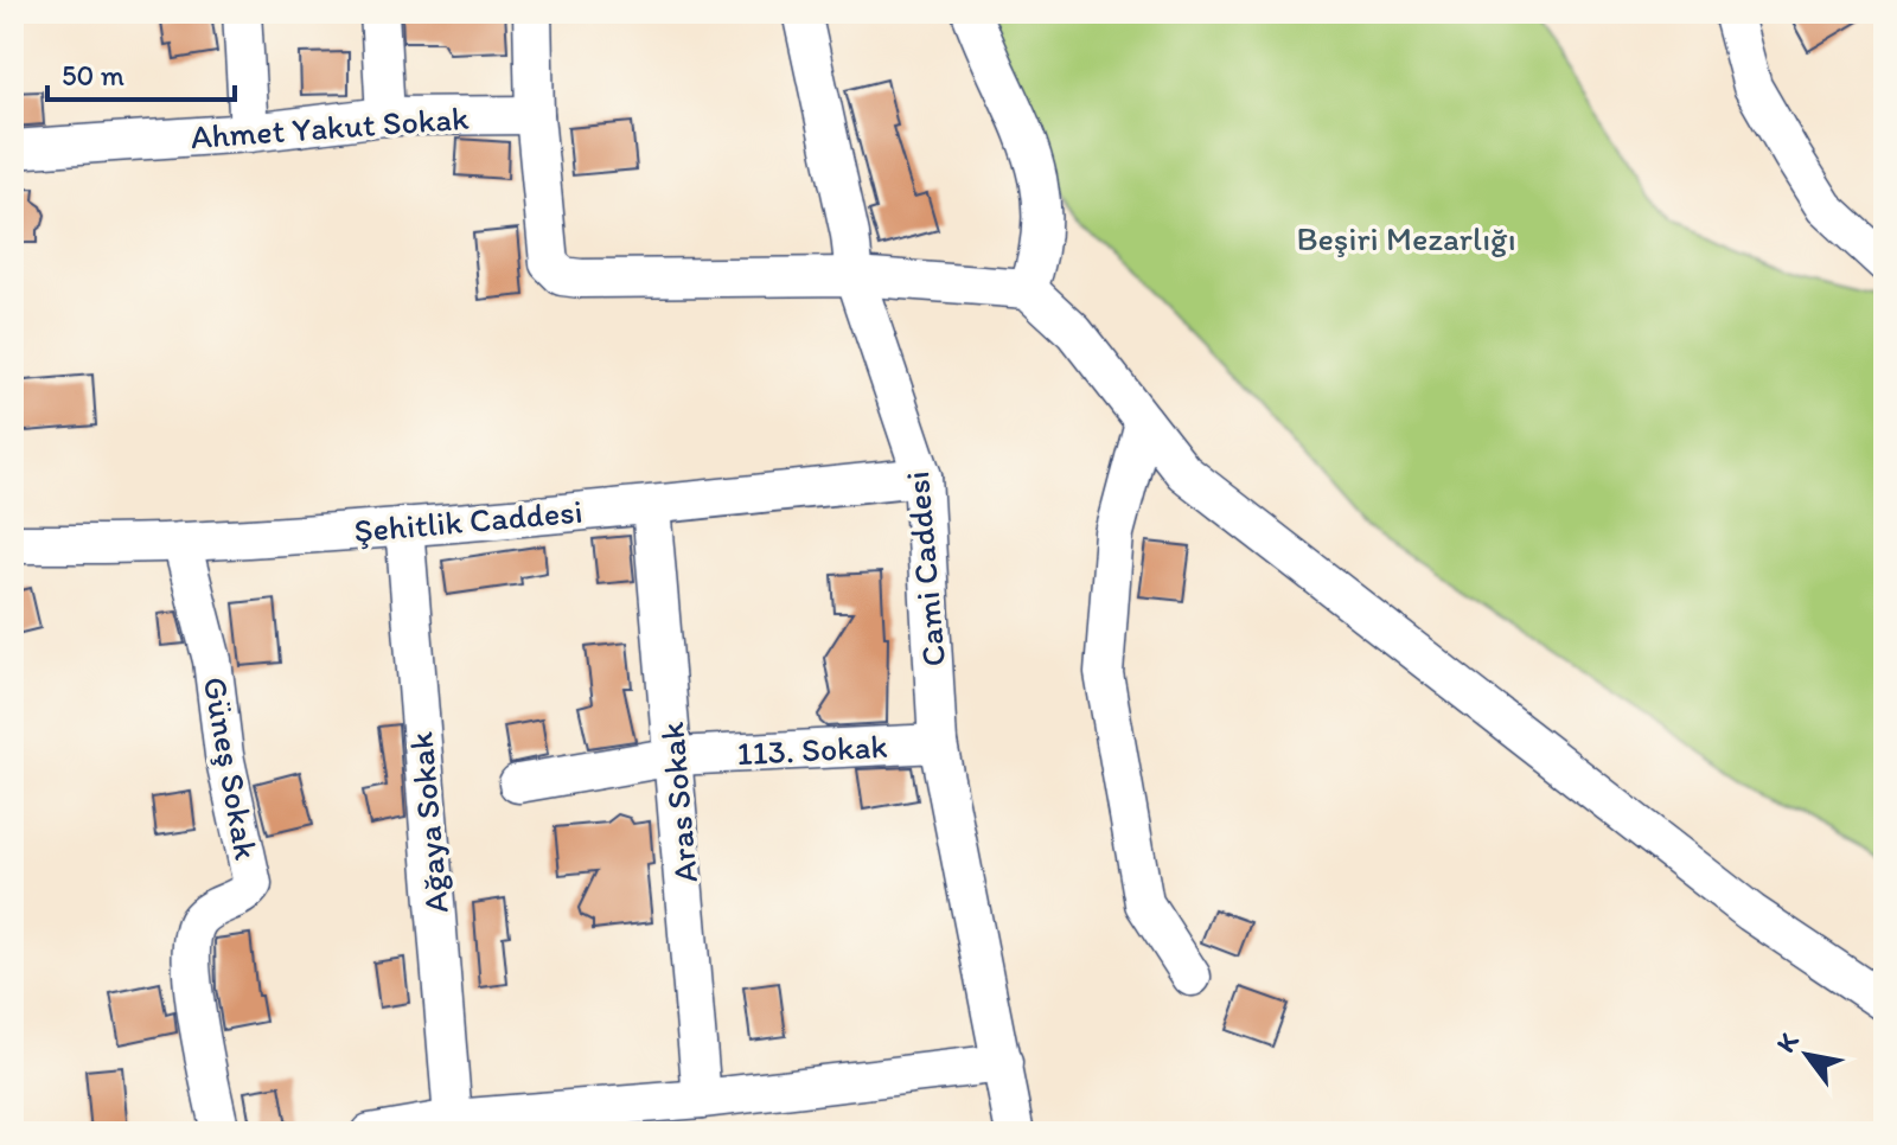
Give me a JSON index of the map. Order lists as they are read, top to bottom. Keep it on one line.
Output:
{"streets":{"street":["Ahmet Yakut Sokak","Şehitlik Caddesi","Cami Caddesi","113. Sokak","Güneş Sokak","Aras Sokak","Ağaya Sokak"]},"crossings":[["Şehitlik Caddesi","Cami Caddesi"],["Şehitlik Caddesi","Güneş Sokak"],["Şehitlik Caddesi","Aras Sokak"],["Şehitlik Caddesi","Ağaya Sokak"],["Cami Caddesi","113. Sokak"],["113. Sokak","Aras Sokak"]],"parks":["Beşiri Mezarlığı"],"scale_bar":"50 m","north":"top left"}
